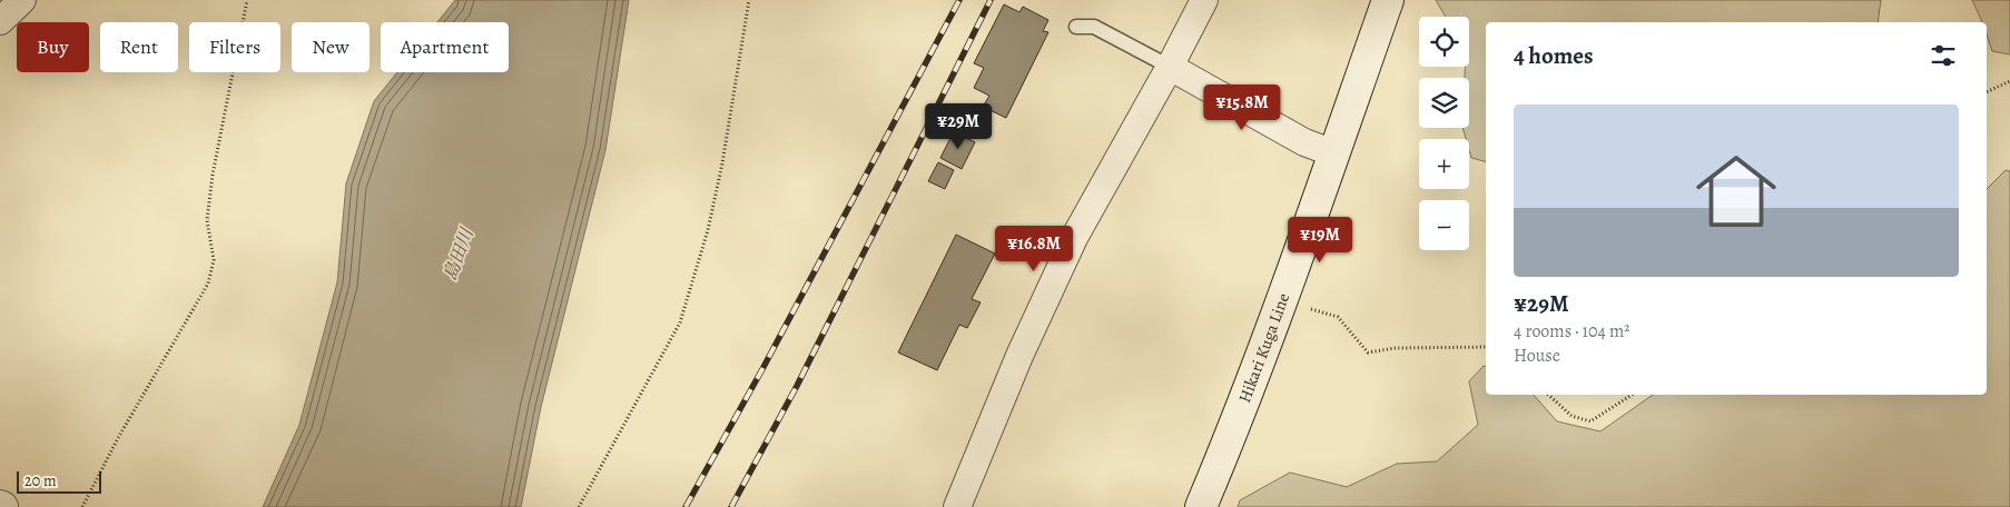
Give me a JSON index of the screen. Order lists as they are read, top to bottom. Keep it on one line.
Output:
{"streets":{"main road":["Hikari Kuga Line"]},"water":["島田川"],"scale_bar":"20 m","page":{"map_buttons":["+","−"],"chip":["Buy","Rent","Filters","New","Apartment"],"heading":"4 homes","price":["¥15.8M","¥29M","¥19M","¥16.8M"],"list":[{"name":"¥29M","note":"4 rooms · 104 m² · House"}],"scale":"20 m"}}
